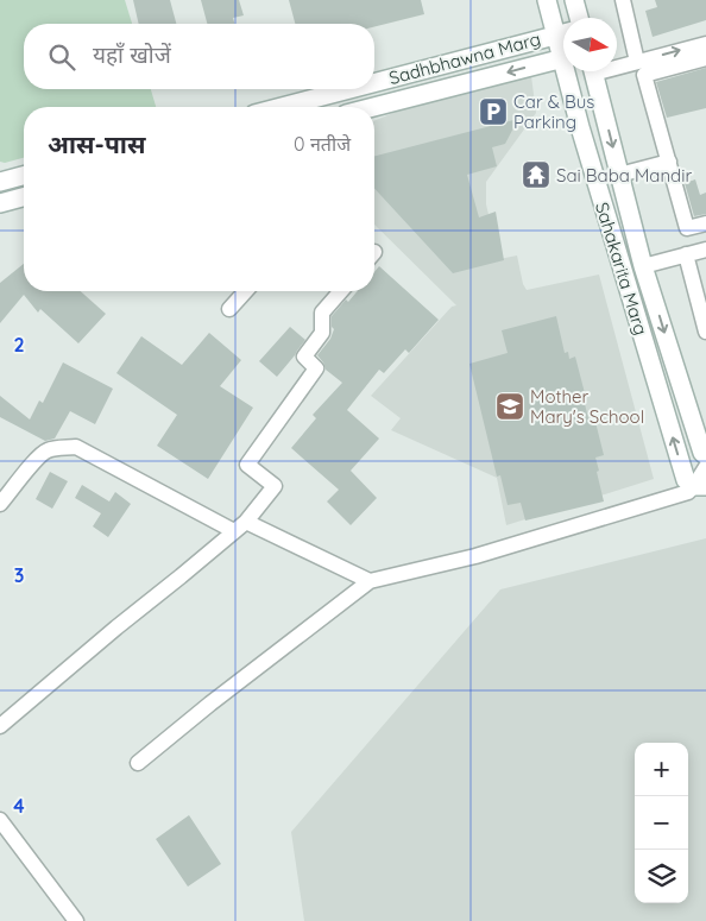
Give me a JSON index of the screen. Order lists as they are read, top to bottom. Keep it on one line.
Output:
{"streets":{"street":["Sadhbhawna Marg","Sahakarita Marg"]},"crossings":[["Sadhbhawna Marg","Sahakarita Marg"]],"places":{"parking":["Car & Bus Parking"],"temple":["Sai Baba Mandir"],"school or university":["Mother Mary's School"]},"north":"right","page":{"search":"यहाँ खोजें","heading":["आस-पास","0 नतीजे"],"map_buttons":["+","−"]},"grid":{"rows":["2","3","4"]}}
